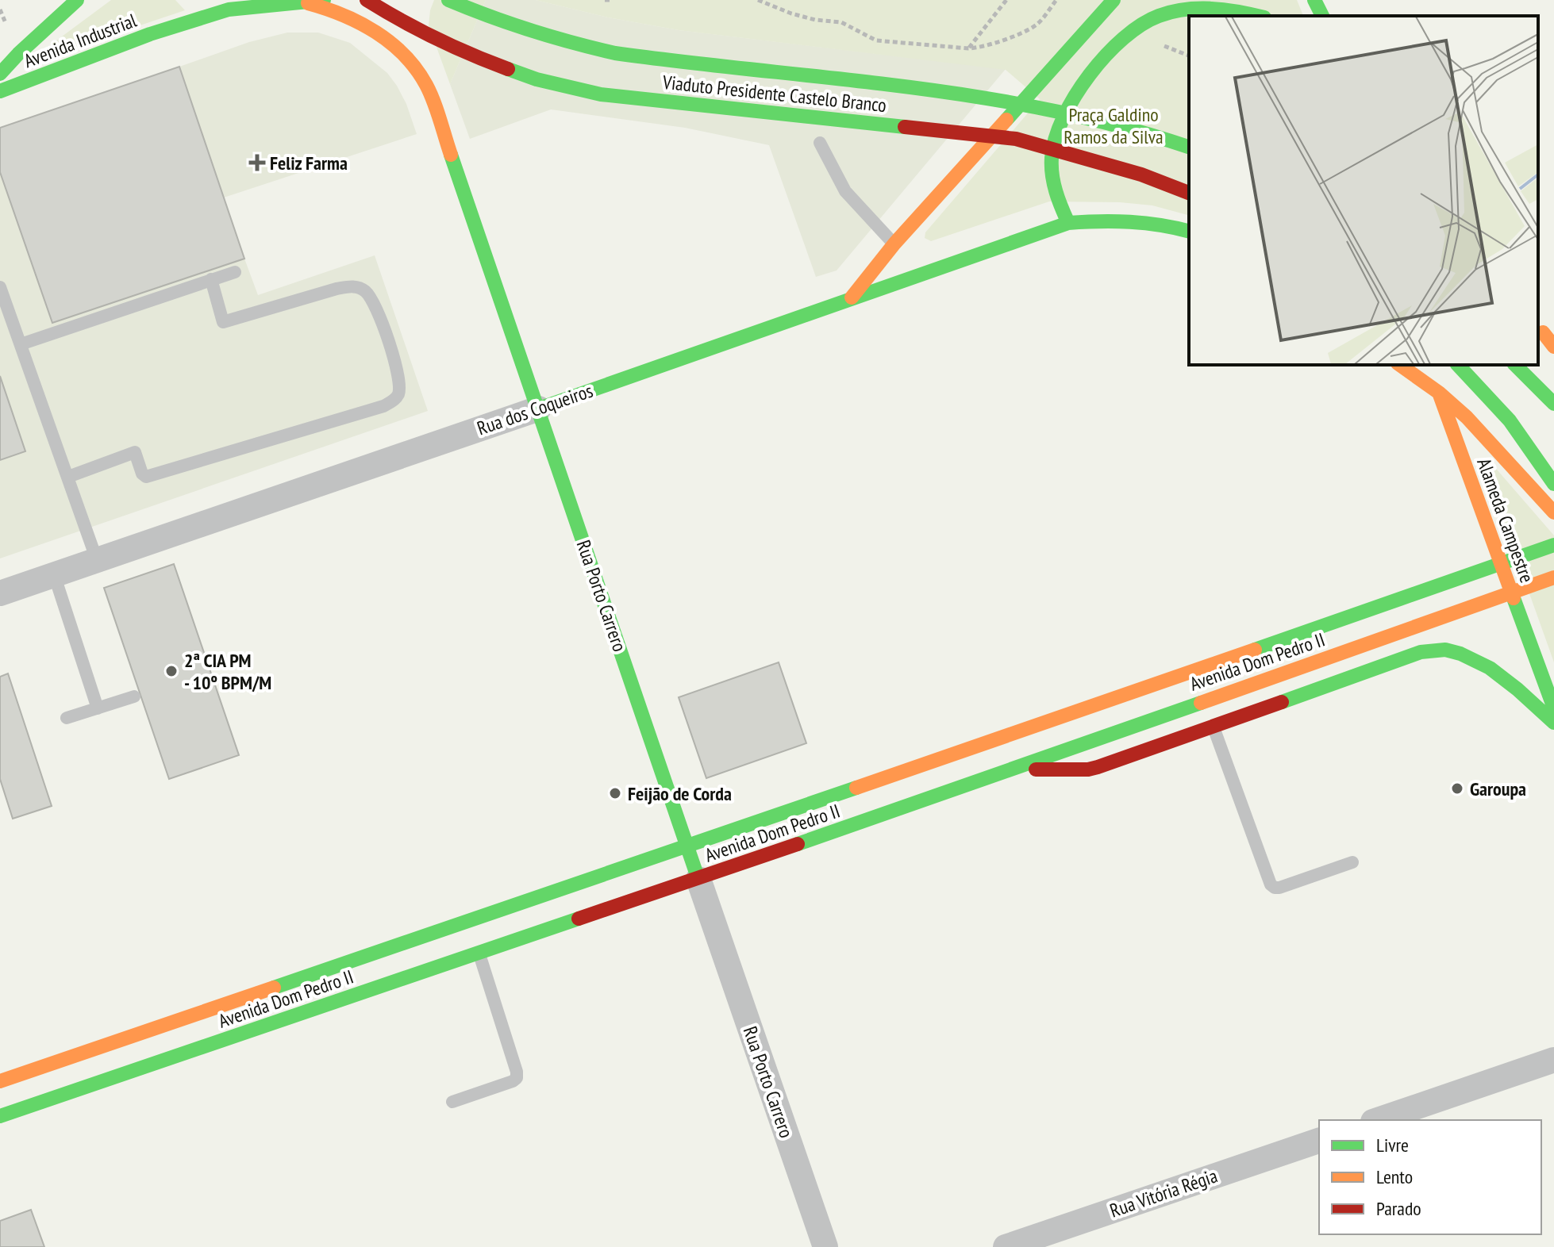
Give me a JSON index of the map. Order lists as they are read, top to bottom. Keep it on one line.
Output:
{"streets":{"main road":["Avenida Industrial","Viaduto Presidente Castelo Branco","Rua dos Coqueiros","Alameda Campestre","Rua Porto Carrero","Avenida Dom Pedro II"],"street":["Rua Vitória Régia"]},"crossings":[["Avenida Industrial","Rua Porto Carrero"],["Rua dos Coqueiros","Rua Porto Carrero"],["Rua Porto Carrero","Avenida Dom Pedro II"]],"parks":["Praça Galdino Ramos da Silva"],"places":{"health":["Feliz Farma"],"other":["2ª CIA PM - 10º BPM/M","Garoupa","Feijão de Corda"]},"legend":["Livre","Lento","Parado"]}
